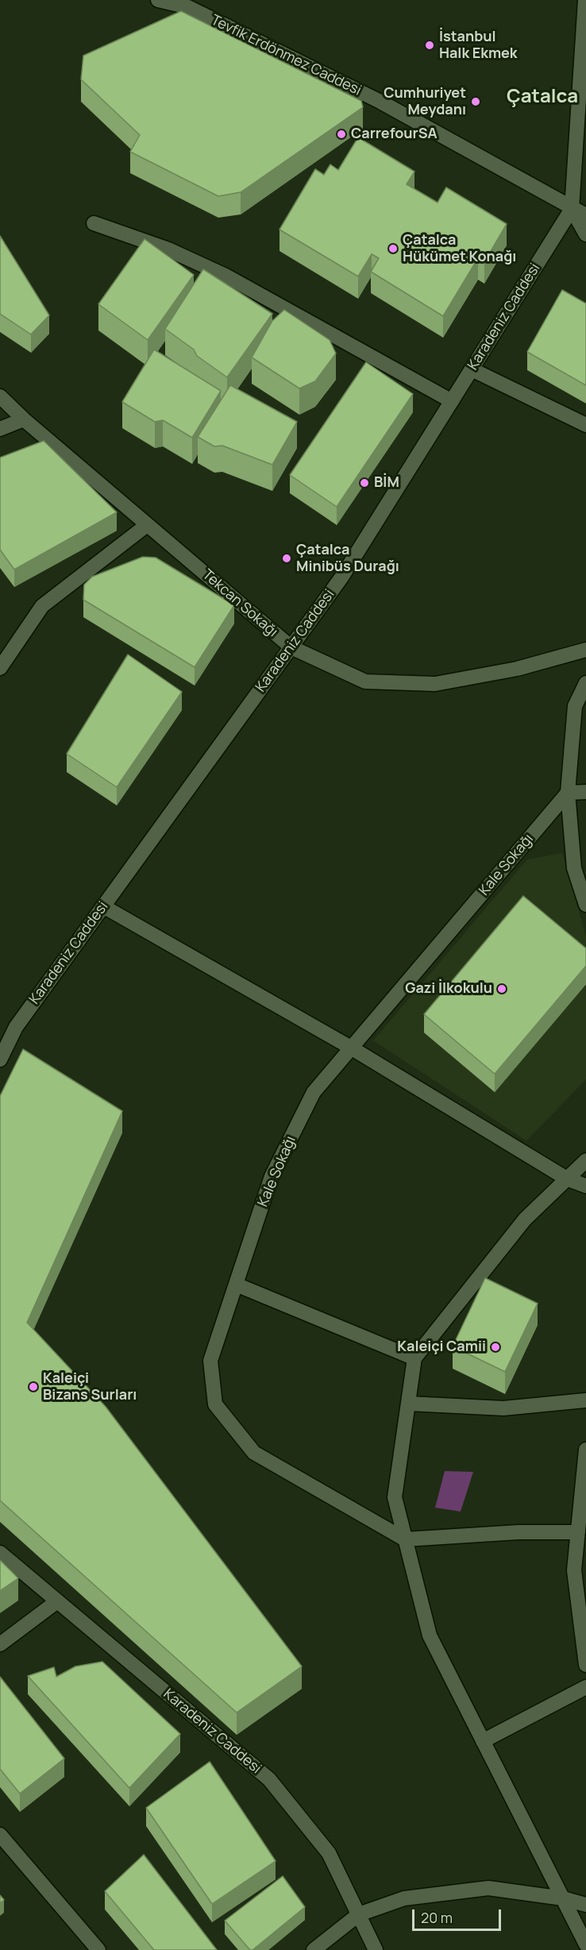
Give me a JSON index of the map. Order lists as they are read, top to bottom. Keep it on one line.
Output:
{"streets":{"street":["Tevfik Erdönmez Caddesi","Karadeniz Caddesi","Tekcan Sokağı","Kale Sokağı"]},"crossings":[["Tevfik Erdönmez Caddesi","Karadeniz Caddesi"],["Karadeniz Caddesi","Tekcan Sokağı"]],"districts":["Çatalca"],"places":["İstanbul Halk Ekmek","Cumhuriyet Meydanı","CarrefourSA","Çatalca Hükümet Konağı","BİM","Çatalca Minibüs Durağı","Gazi İlkokulu","Kaleiçi Camii","Kaleiçi Bizans Surları"],"scale_bar":"20 m"}
